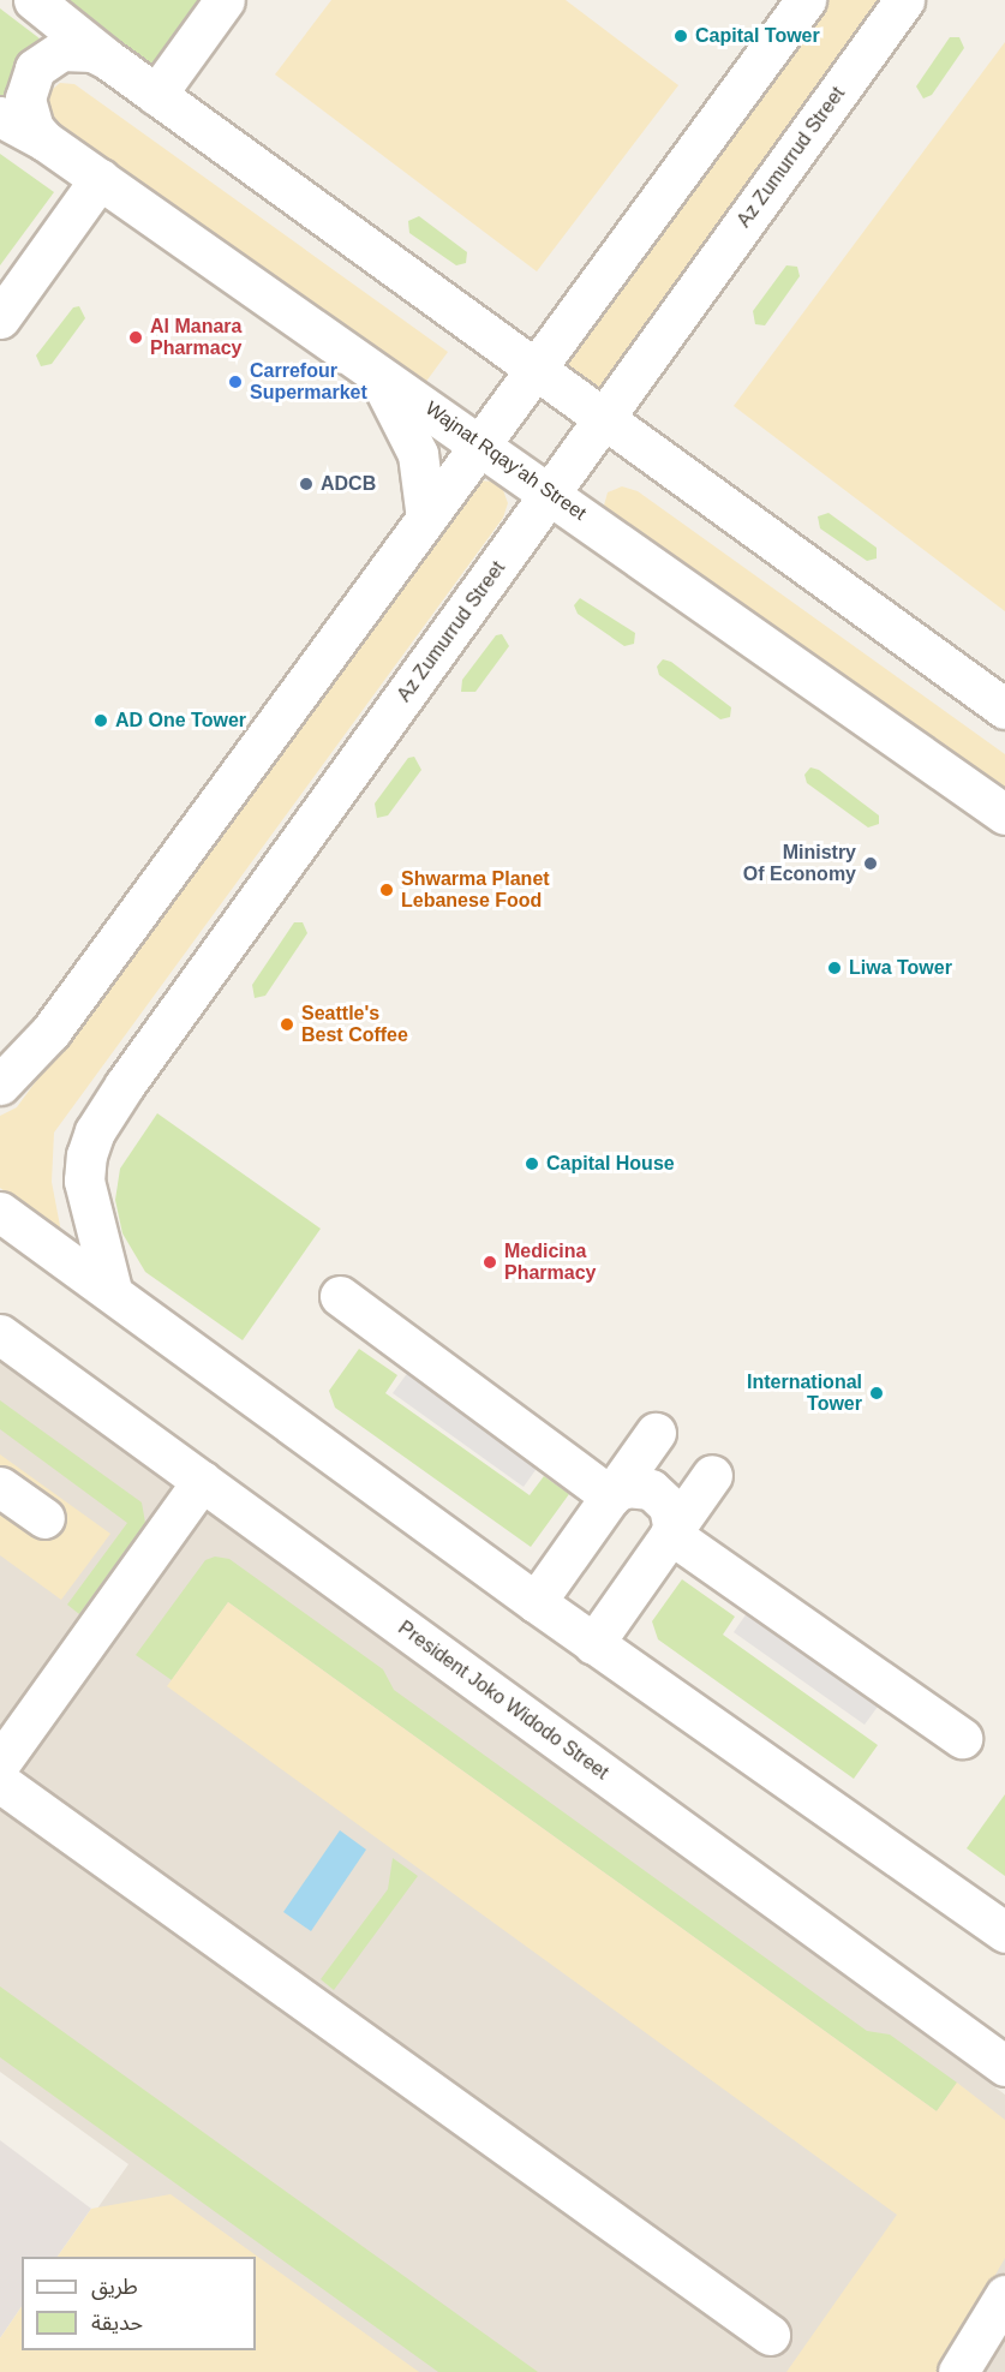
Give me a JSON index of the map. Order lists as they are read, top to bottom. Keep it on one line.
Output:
{"streets":{"street":["Az Zumurrud Street","Wajnat Rqay'ah Street","President Joko Widodo Street"]},"crossings":[["Az Zumurrud Street","Wajnat Rqay'ah Street"]],"places":["Capital Tower","Al Manara Pharmacy","Carrefour Supermarket","ADCB","AD One Tower","Ministry Of Economy","Shwarma Planet Lebanese Food","Liwa Tower","Seattle's Best Coffee","Capital House","Medicina Pharmacy","International Tower"],"legend":["طريق","حديقة"]}
